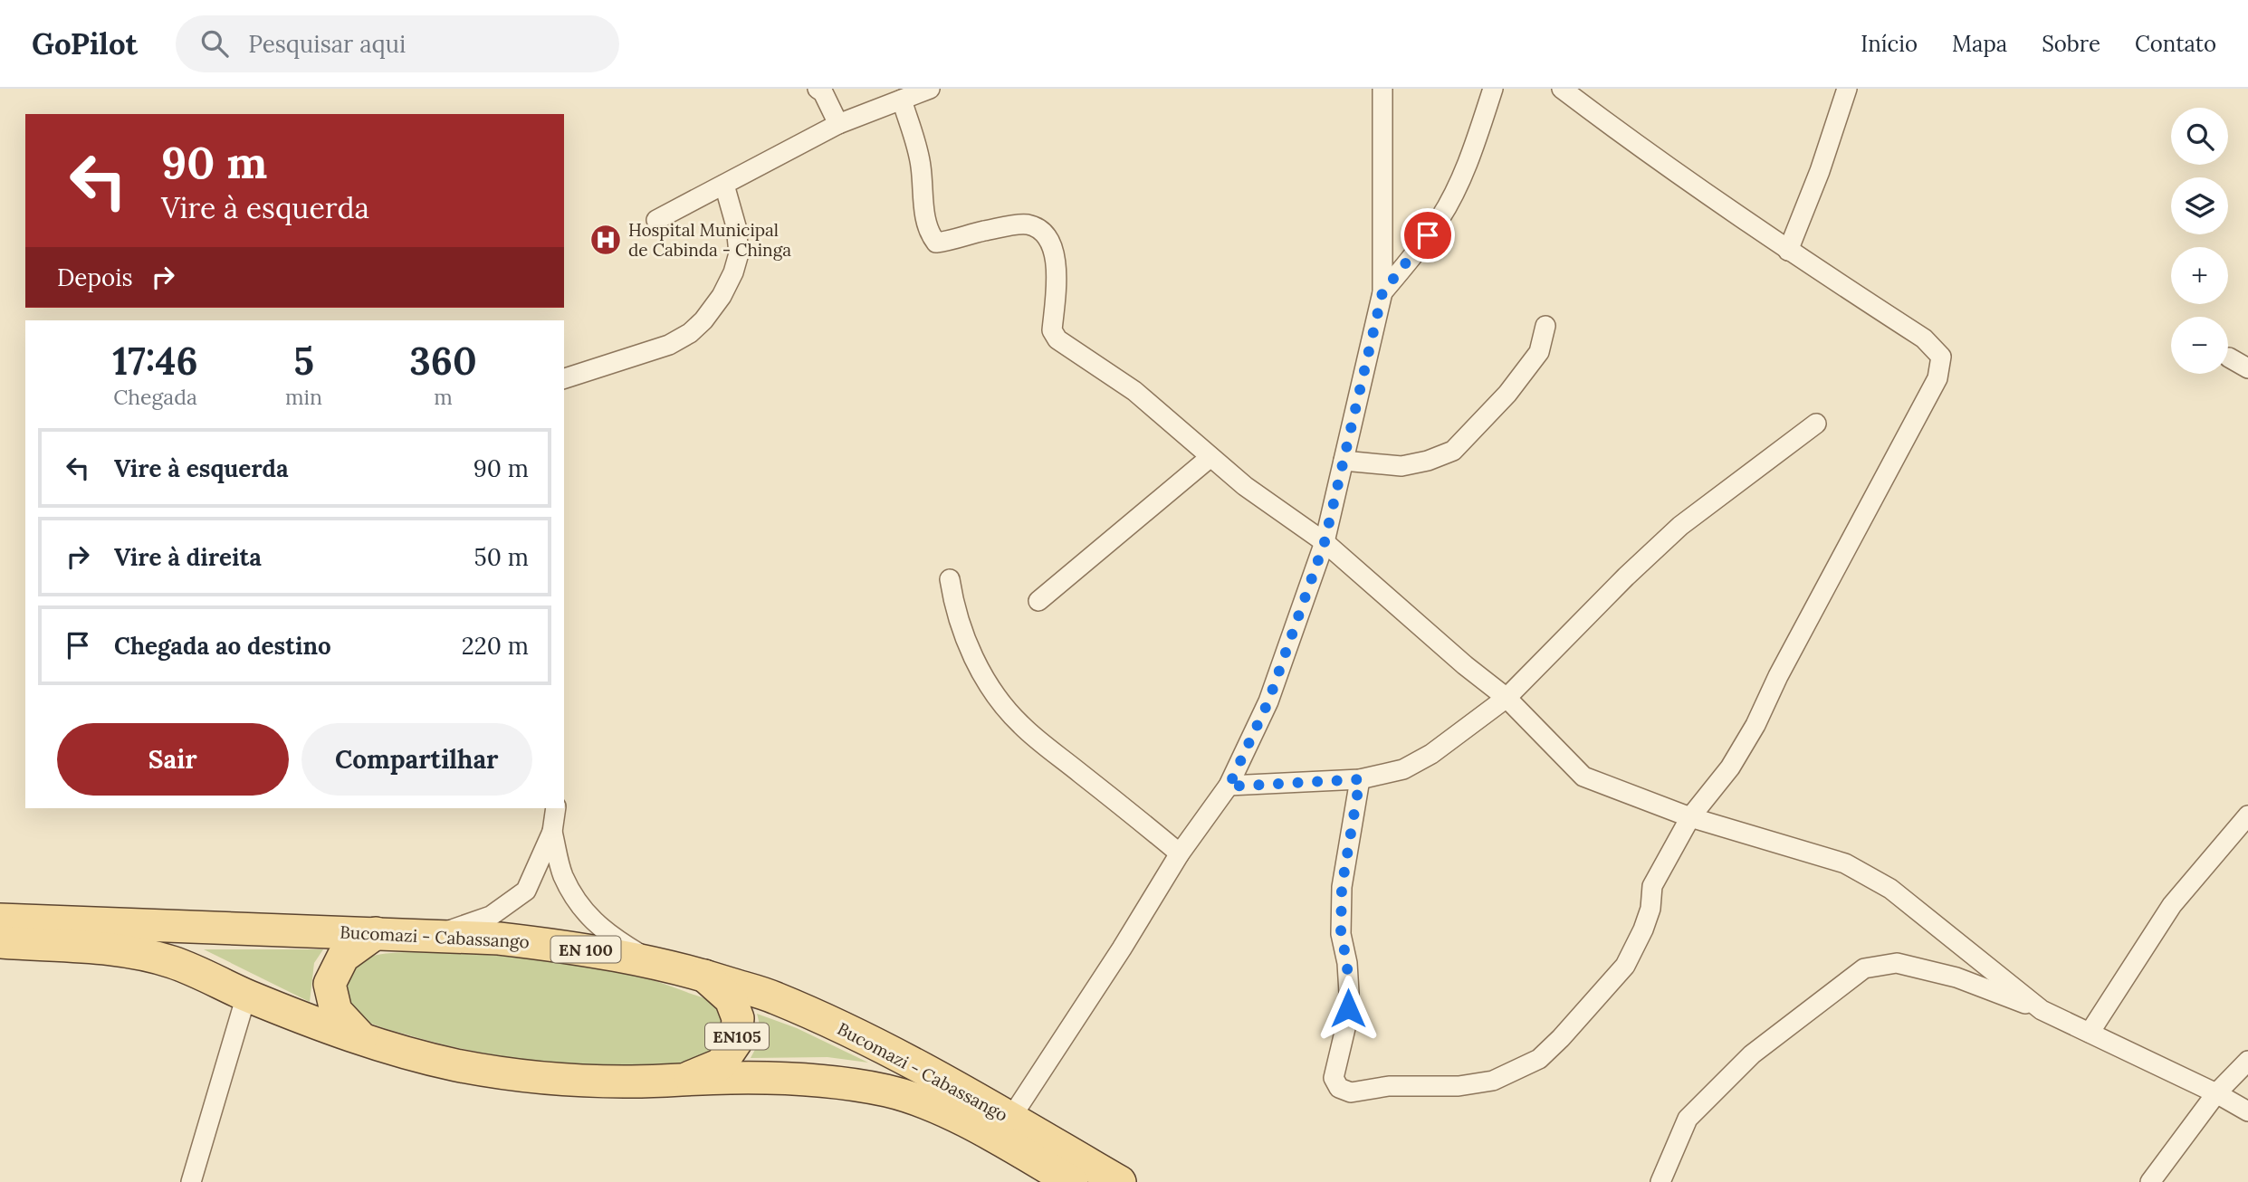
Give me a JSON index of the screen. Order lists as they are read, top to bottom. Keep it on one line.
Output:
{"streets":{"main road":["Bucomazi - Cabassango","EN 100","EN105"]},"crossings":[["Bucomazi - Cabassango","EN105"]],"places":{"hospital":["Hospital Municipal de Cabinda - Chinga"]},"page":{"header":"GoPilot","search":"Pesquisar aqui","nav":["Início","Mapa","Sobre","Contato"],"map_buttons":["+","−"],"turn":["90 m","Vire à esquerda"],"then":"Depois","eta":["17:46","Chegada","5","min","360","m"],"list":[{"name":"Vire à esquerda","value":"90 m"},{"name":"Vire à direita","value":"50 m"},{"name":"Chegada ao destino","value":"220 m"}],"buttons":["Sair","Compartilhar"]}}
